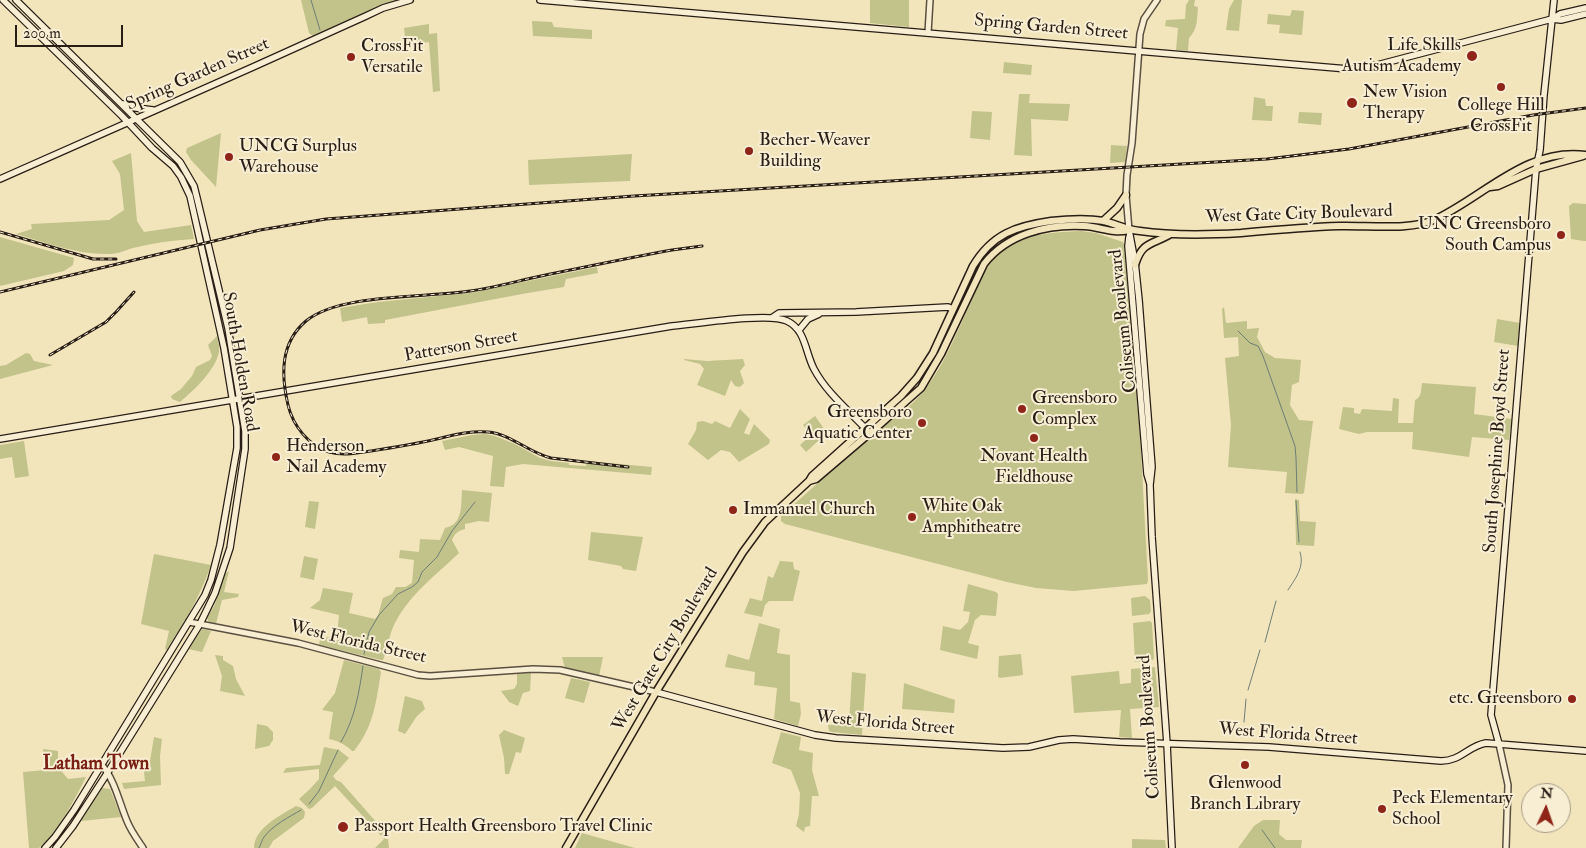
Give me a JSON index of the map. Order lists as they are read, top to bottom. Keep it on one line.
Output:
{"streets":{"main road":["Spring Garden Street","West Gate City Boulevard","Coliseum Boulevard","Patterson Street","South Holden Road","South Josephine Boyd Street","West Florida Street"]},"crossings":[["Spring Garden Street","South Holden Road"],["Spring Garden Street","South Josephine Boyd Street"],["West Gate City Boulevard","Coliseum Boulevard"],["West Gate City Boulevard","South Josephine Boyd Street"],["West Gate City Boulevard","West Florida Street"],["Coliseum Boulevard","West Florida Street"],["Patterson Street","South Holden Road"],["South Holden Road","West Florida Street"],["South Josephine Boyd Street","West Florida Street"]],"districts":["Latham Town"],"places":["Life Skills Autism Academy","CrossFit Versatile","College Hill CrossFit","New Vision Therapy","Becher-Weaver Building","UNCG Surplus Warehouse","UNC Greensboro South Campus","Greensboro Complex","Greensboro Aquatic Center","Novant Health Fieldhouse","Henderson Nail Academy","Immanuel Church","White Oak Amphitheatre","etc. Greensboro","Glenwood Branch Library","Peck Elementary School","Passport Health Greensboro Travel Clinic"],"scale_bar":"200 m","north":"top"}
